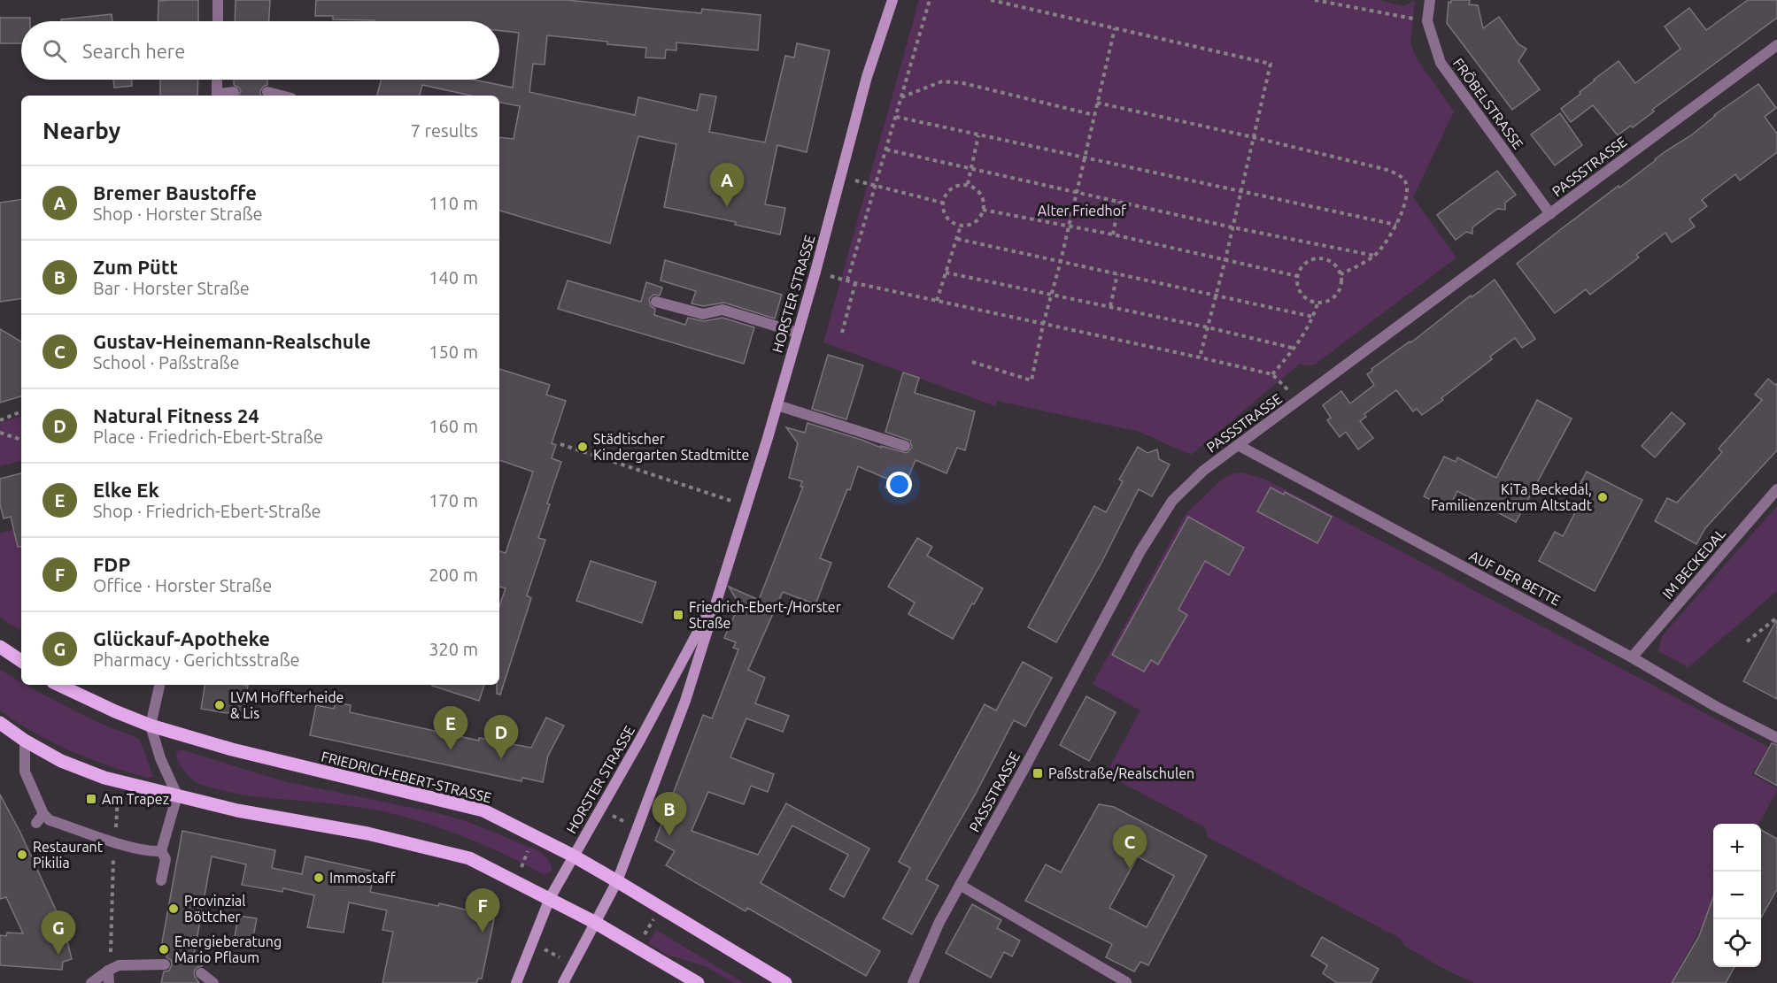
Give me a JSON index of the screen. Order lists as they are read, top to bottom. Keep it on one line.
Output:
{"streets":{"main road":["HORSTER STRASSE","FRIEDRICH-EBERT-STRASSE"],"street":["FRÖBELSTRASSE","PASSSTRASSE","IM BECKEDAL","AUF DER BETTE"]},"crossings":[["FRÖBELSTRASSE","PASSSTRASSE"],["PASSSTRASSE","AUF DER BETTE"],["HORSTER STRASSE","FRIEDRICH-EBERT-STRASSE"],["IM BECKEDAL","AUF DER BETTE"]],"parks":["Alter Friedhof"],"places":{"other":["Städtischer Kindergarten Stadtmitte","KiTa Beckedal, Familienzentrum Altstadt","LVM Hoffterheide & Lis","Restaurant Pikilia","Immostaff","Provinzial Böttcher","Energieberatung Mario Pflaum"],"transit":["Friedrich-Ebert-/Horster Straße","Paßstraße/Realschulen","Am Trapez"]},"page":{"search":"Search here","heading":["Nearby","7 results"],"pins":["A","E","D","B","C","F","G"],"list":[{"mark":"A","name":"Bremer Baustoffe","note":"Shop · Horster Straße","value":"110 m"},{"mark":"B","name":"Zum Pütt","note":"Bar · Horster Straße","value":"140 m"},{"mark":"C","name":"Gustav-Heinemann-Realschule","note":"School · Paßstraße","value":"150 m"},{"mark":"D","name":"Natural Fitness 24","note":"Place · Friedrich-Ebert-Straße","value":"160 m"},{"mark":"E","name":"Elke Ek","note":"Shop · Friedrich-Ebert-Straße","value":"170 m"},{"mark":"F","name":"FDP","note":"Office · Horster Straße","value":"200 m"},{"mark":"G","name":"Glückauf-Apotheke","note":"Pharmacy · Gerichtsstraße","value":"320 m"}],"map_buttons":["+","−"]}}
